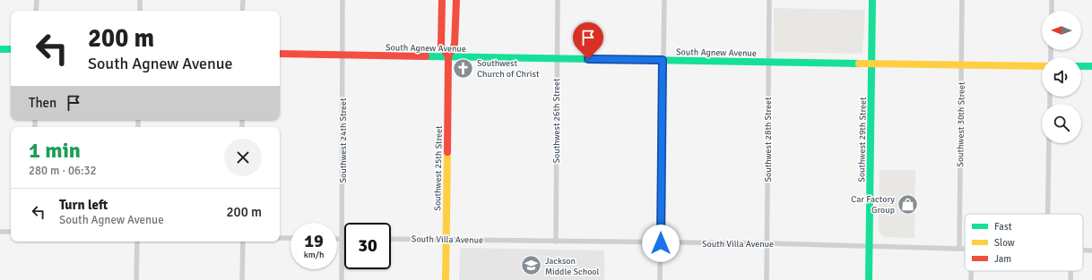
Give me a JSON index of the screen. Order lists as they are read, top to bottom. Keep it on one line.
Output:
{"streets":{"main road":["South Agnew Avenue","Southwest 29th Street","Southwest 25th Street"],"street":["Southwest 26th Street","Southwest 30th Street","Southwest 28th Street","Southwest 24th Street","South Villa Avenue"]},"crossings":[["South Agnew Avenue","Southwest 26th Street"],["South Agnew Avenue","Southwest 30th Street"],["South Agnew Avenue","Southwest 28th Street"],["South Agnew Avenue","Southwest 29th Street"],["South Agnew Avenue","Southwest 24th Street"],["South Agnew Avenue","Southwest 25th Street"],["Southwest 26th Street","South Villa Avenue"],["Southwest 30th Street","South Villa Avenue"],["Southwest 28th Street","South Villa Avenue"],["Southwest 29th Street","South Villa Avenue"],["Southwest 25th Street","South Villa Avenue"]],"places":{"church":["Southwest Church of Christ"],"shop":["Car Factory Group"],"school or university":["Jackson Middle School"]},"legend":["Fast","Slow","Jam"],"north":"left","page":{"turn":["200 m","South Agnew Avenue"],"then":"Then","heading":["1 min","280 m · 06:32"],"list":[{"name":"Turn left","note":"South Agnew Avenue","value":"200 m"}],"speed":"19 km/h","limit":"30"}}
